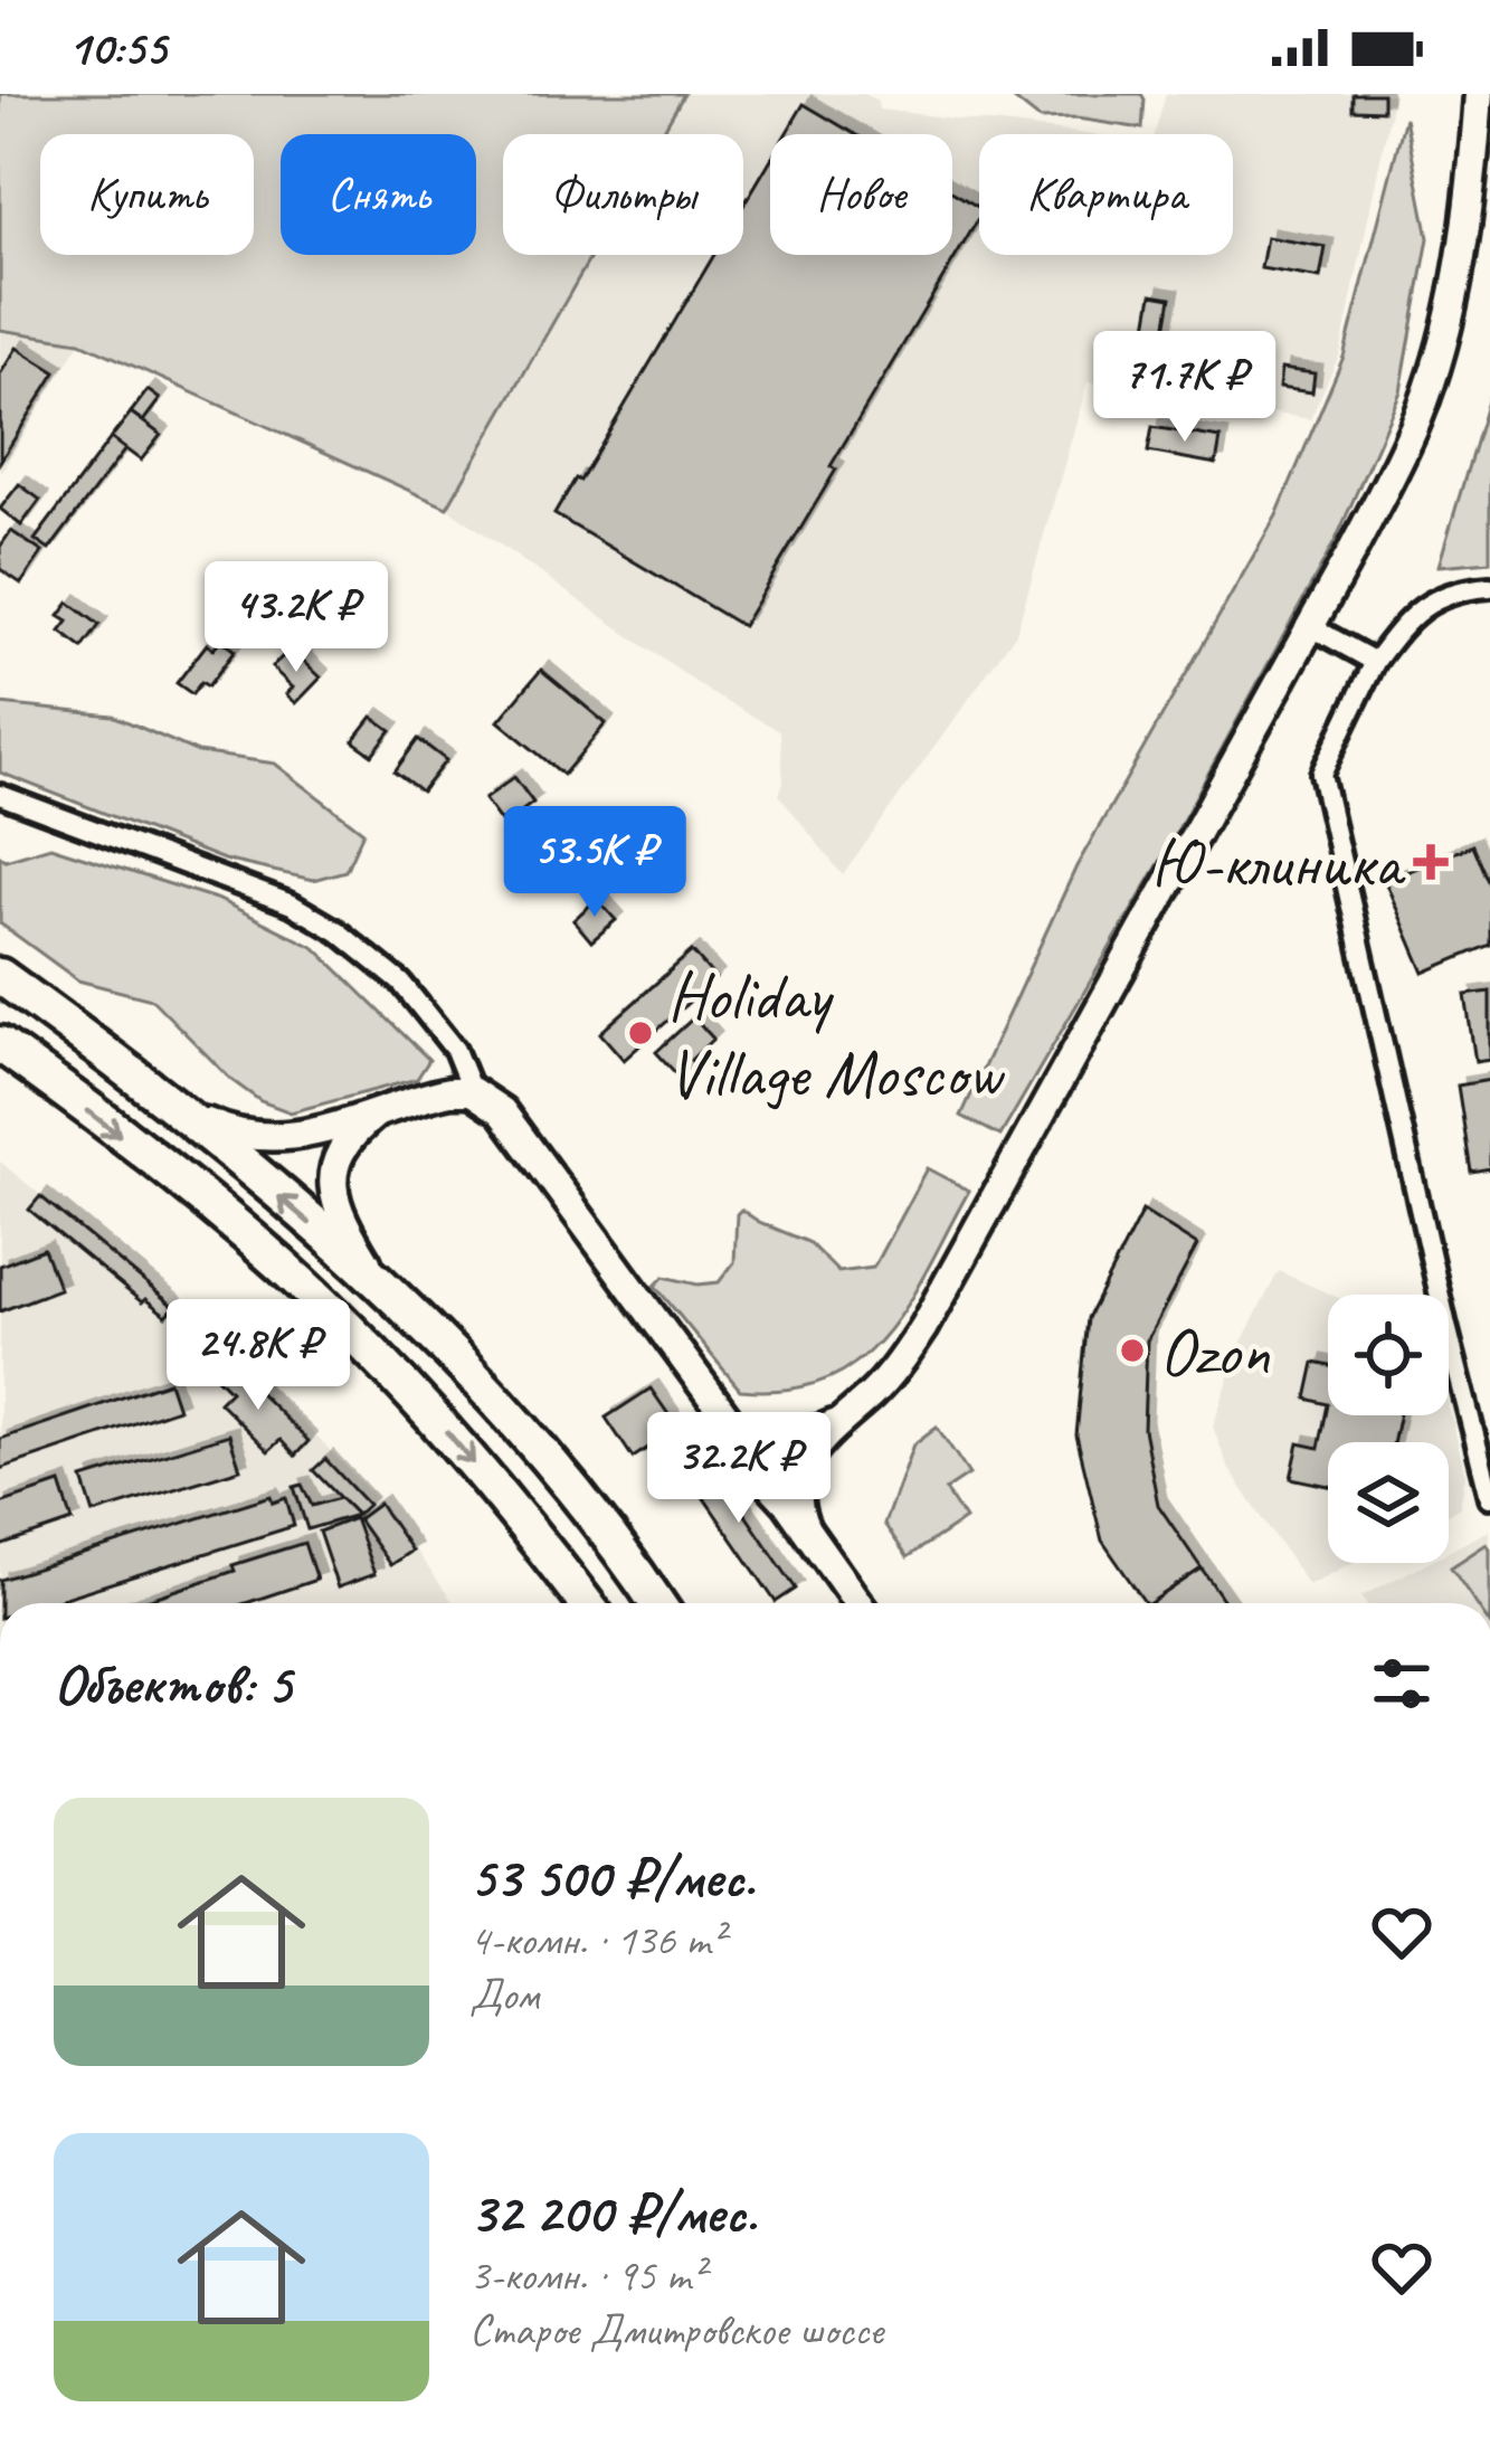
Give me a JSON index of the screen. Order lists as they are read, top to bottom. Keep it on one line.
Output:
{"places":{"health":["Ю-клиника"],"other":["Holiday Village Moscow","Ozon"]},"page":{"status":"10:55","chip":["Купить","Снять","Фильтры","Новое","Квартира"],"price":["71.7K ₽","43.2K ₽","53.5K ₽","24.8K ₽","32.2K ₽"],"heading":"Объектов: 5","list":[{"name":"53 500 ₽/мес.","note":"4-комн. · 136 m² · Дом"},{"name":"32 200 ₽/мес.","note":"3-комн. · 95 m² · Старое Дмитровское шоссе"}]}}
